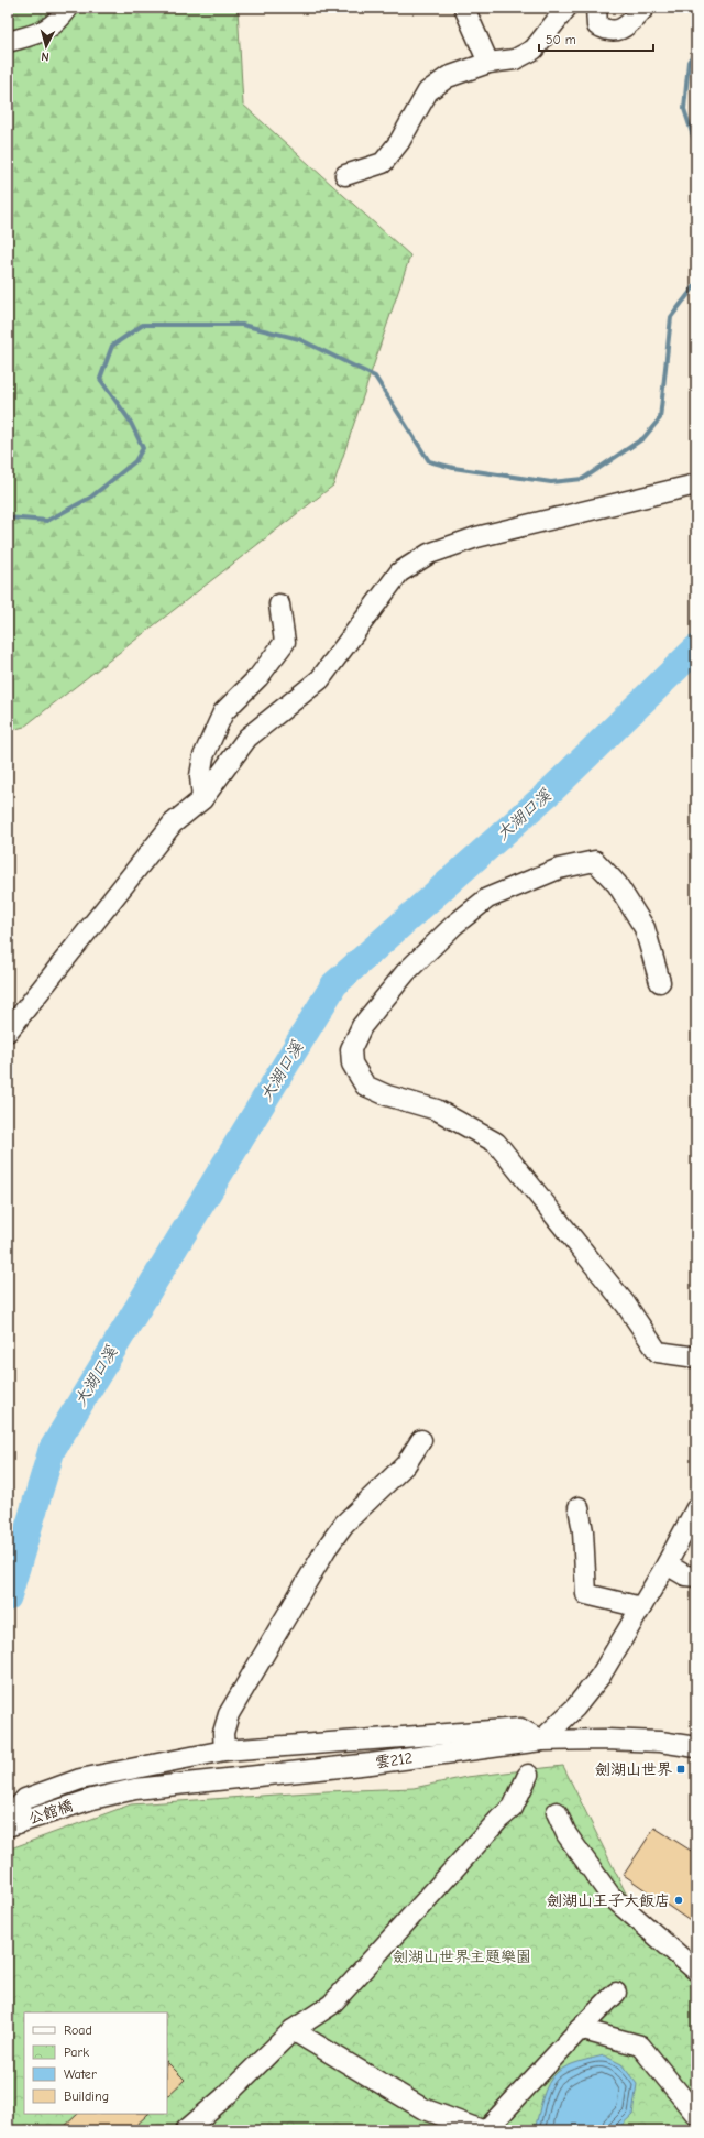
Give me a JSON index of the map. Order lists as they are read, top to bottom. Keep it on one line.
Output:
{"streets":{"street":["雲212","公館橋"]},"crossings":[["雲212","公館橋"]],"water":["大湖口溪"],"parks":["劍湖山世界主題樂園"],"places":{"transit":["劍湖山世界"],"other":["劍湖山王子大飯店"]},"legend":["Road","Park","Water","Building"],"scale_bar":"50 m","north":"bottom"}
